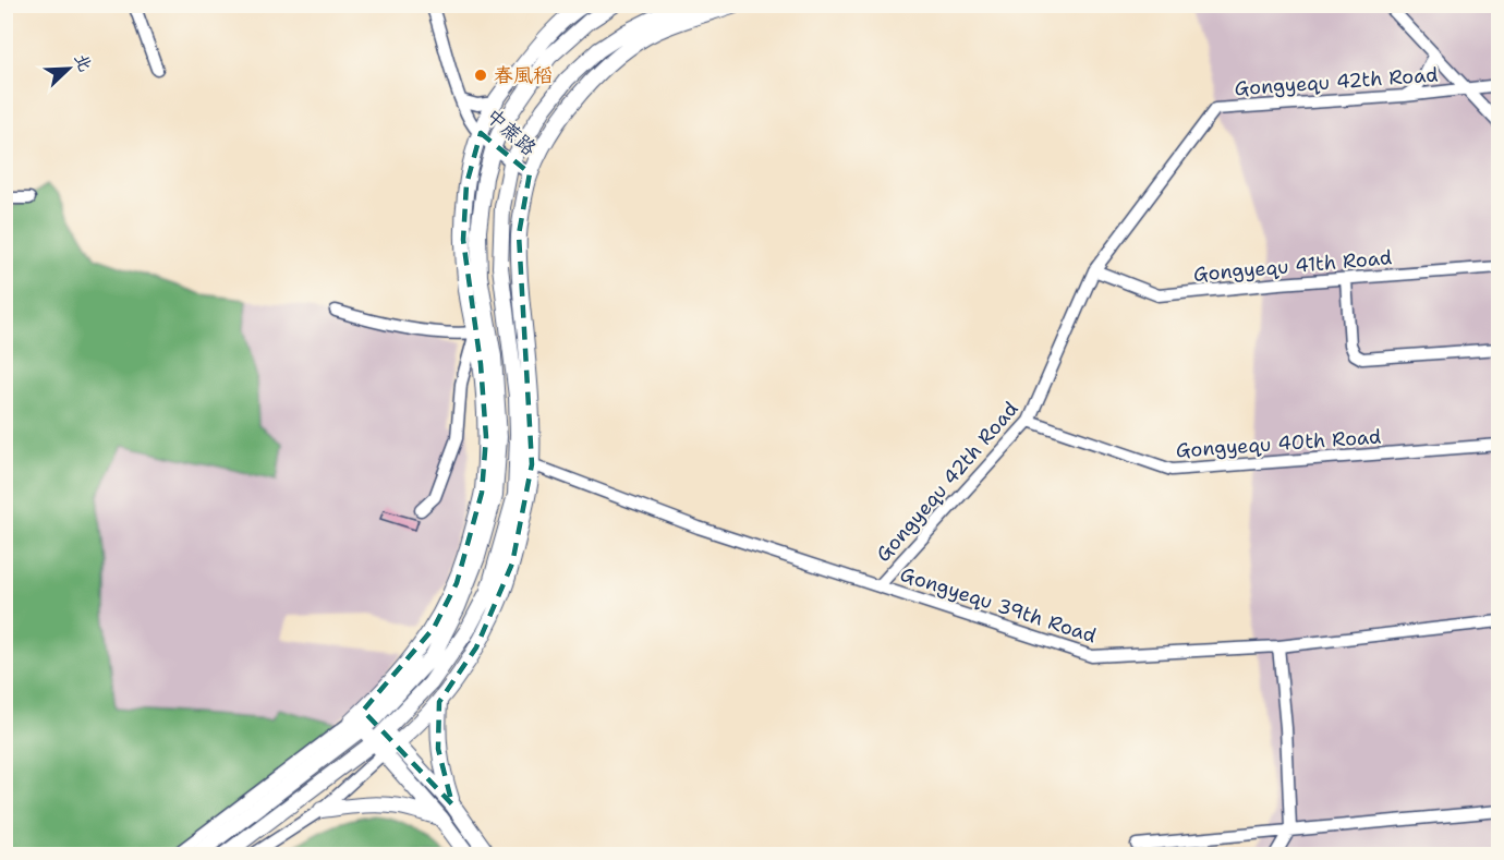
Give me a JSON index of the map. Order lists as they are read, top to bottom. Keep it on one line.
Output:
{"streets":{"street":["Gongyequ 42th Road","中蔗路","Gongyequ 41th Road","Gongyequ 40th Road","Gongyequ 39th Road"]},"crossings":[["Gongyequ 42th Road","Gongyequ 41th Road"],["Gongyequ 42th Road","Gongyequ 40th Road"],["Gongyequ 42th Road","Gongyequ 39th Road"]],"places":["春風稻"],"north":"top right"}
